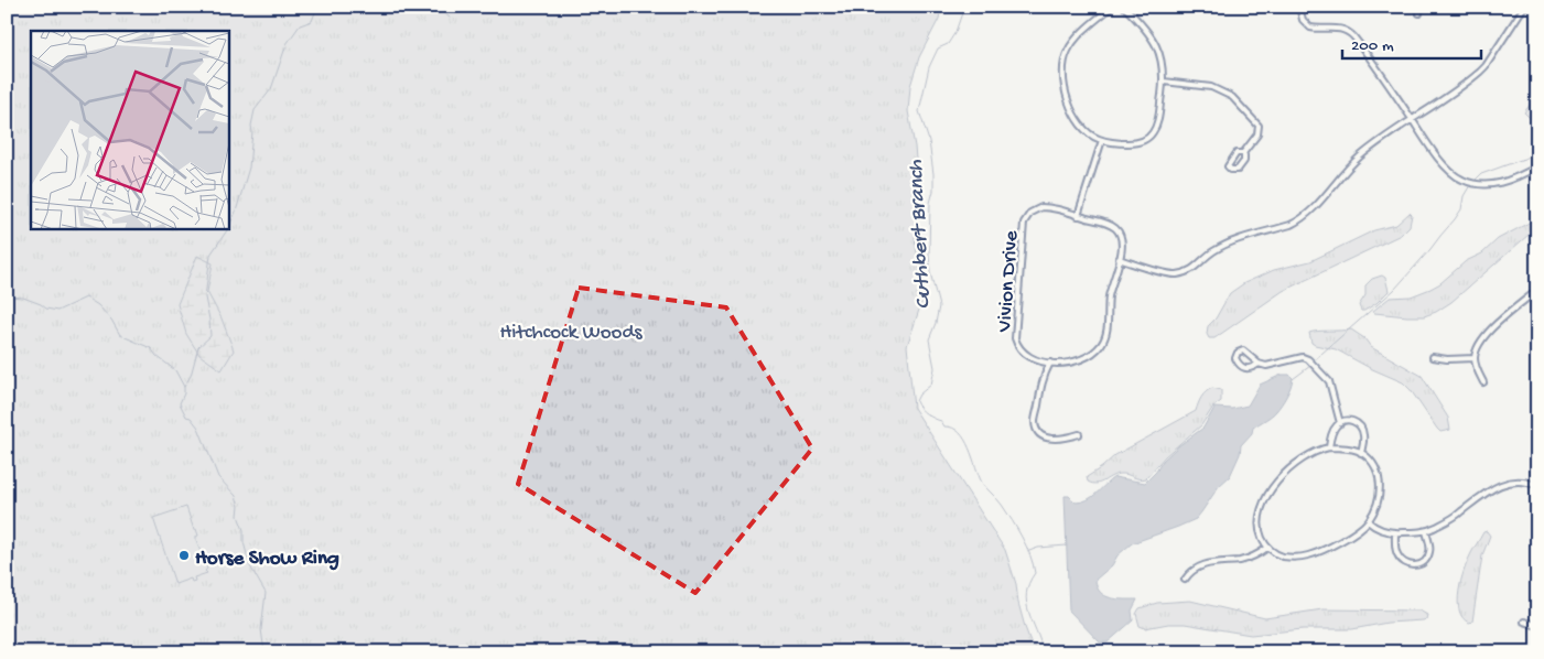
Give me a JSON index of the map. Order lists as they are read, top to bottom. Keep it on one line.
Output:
{"streets":{"street":["Vivion Drive"]},"water":["Cuthbert Branch"],"parks":["Hitchcock Woods"],"places":["Horse Show Ring"],"scale_bar":"200 m"}
